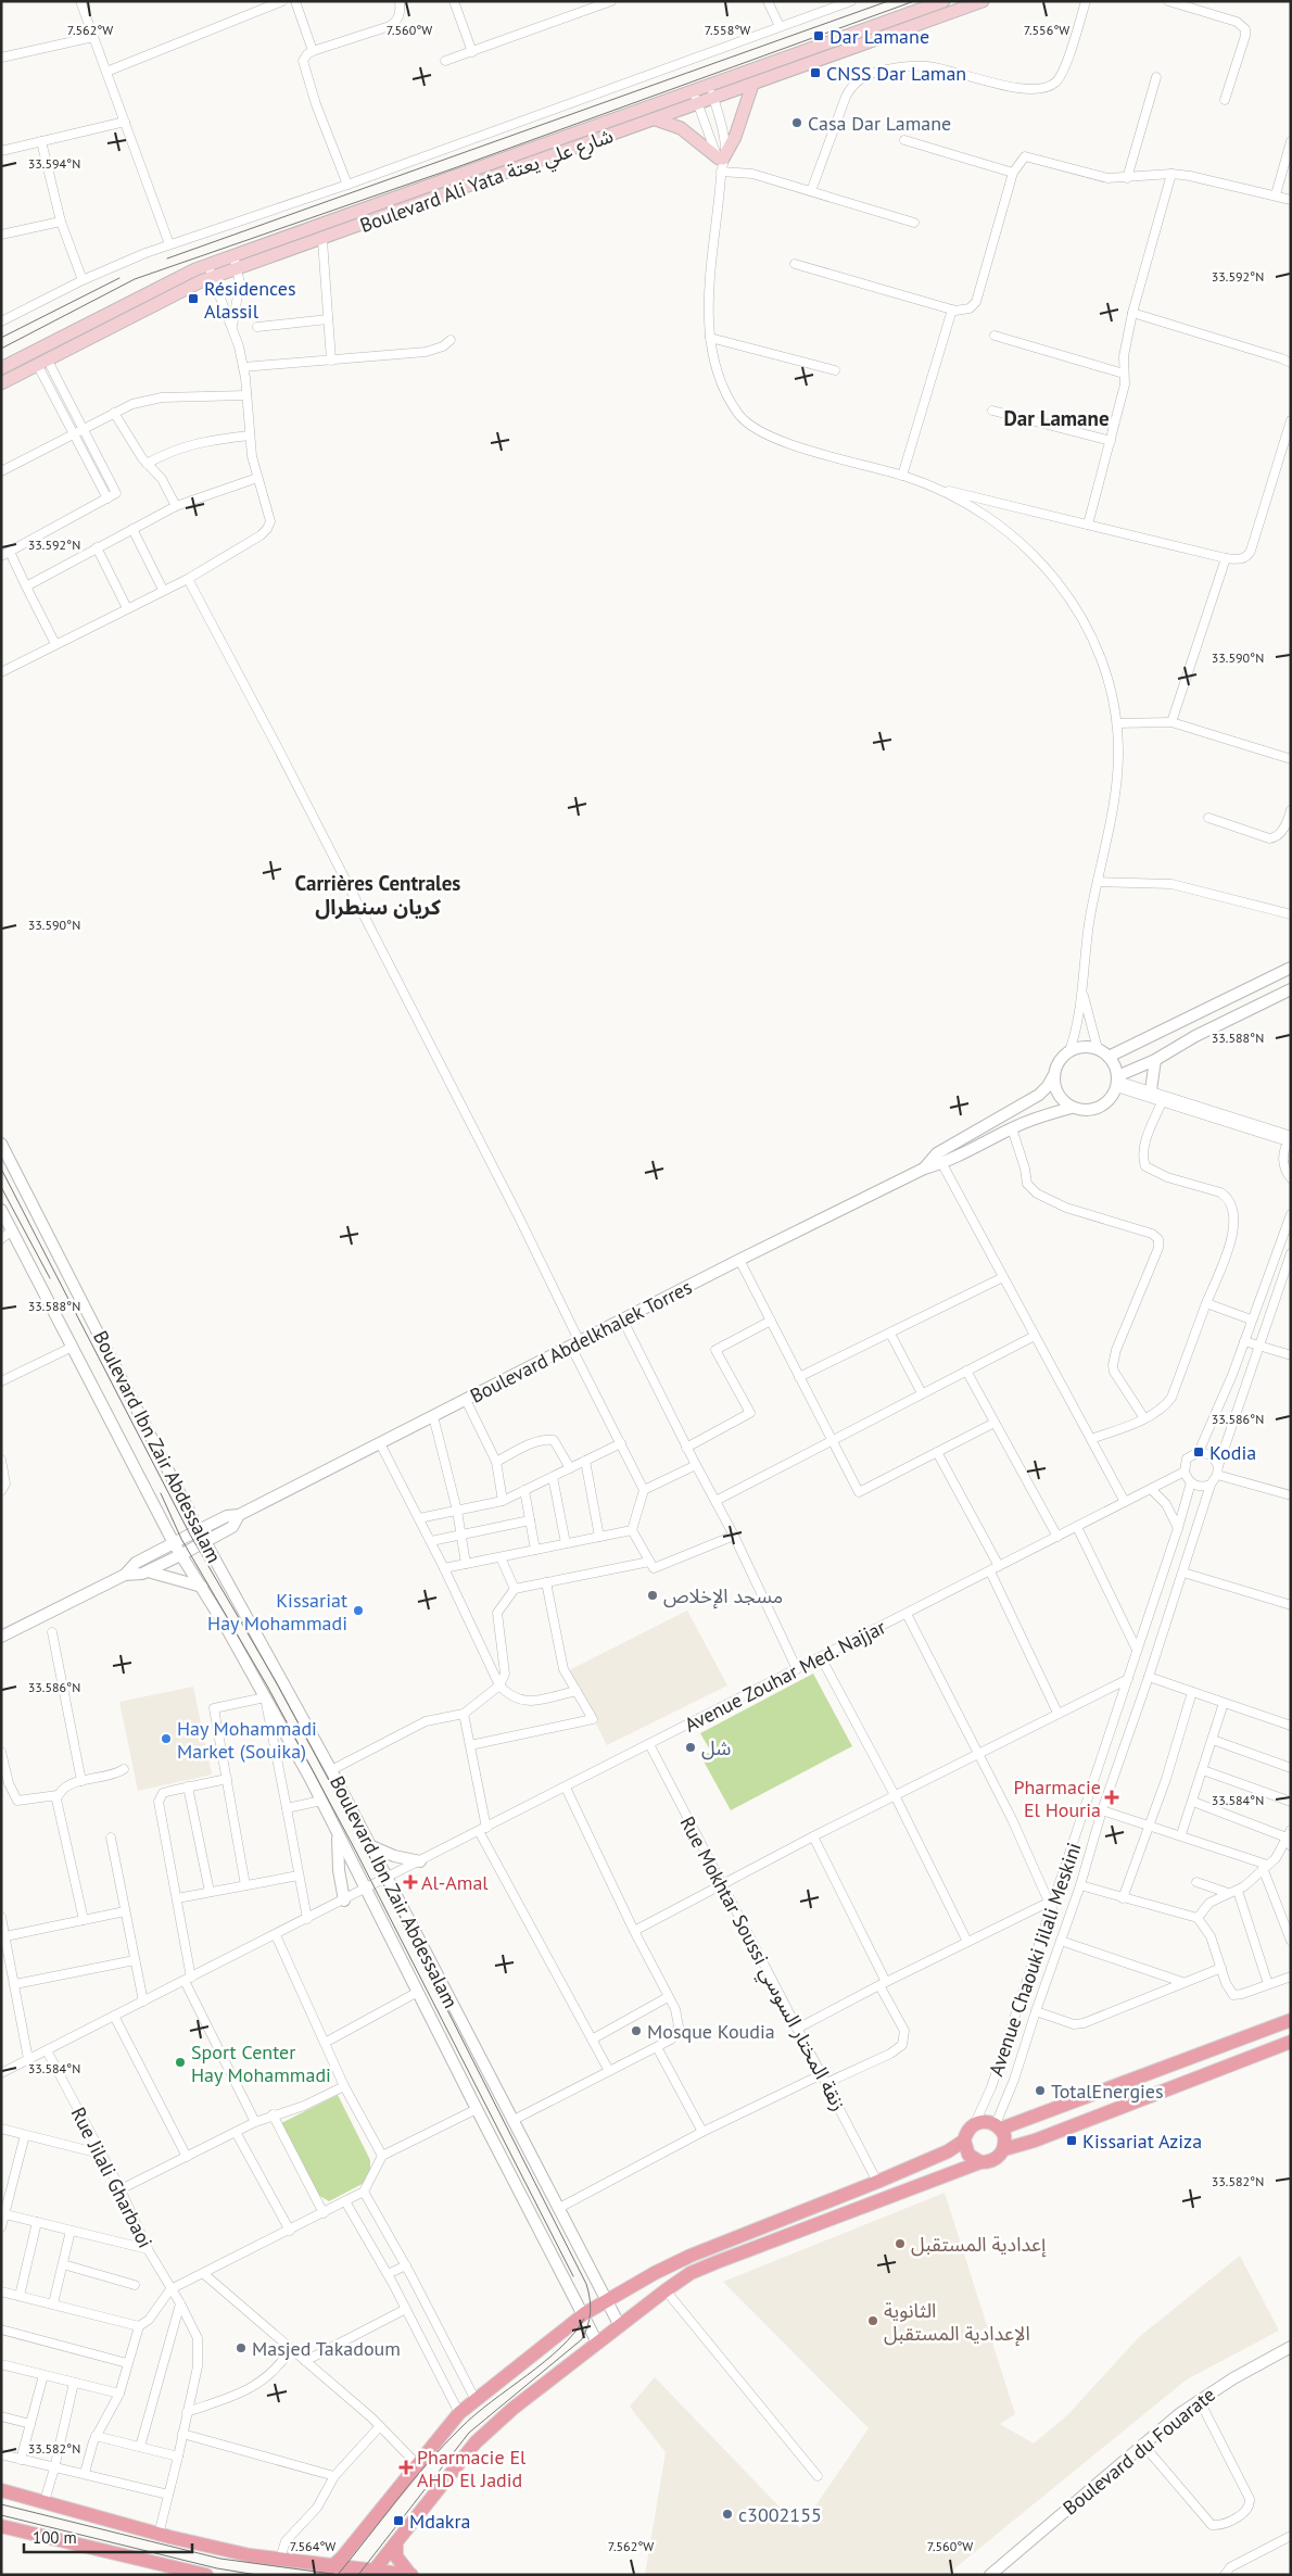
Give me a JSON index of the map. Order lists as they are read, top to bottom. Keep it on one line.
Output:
{"streets":{"main road":["Boulevard Ali Yata شارع علي يعتة"],"street":["Boulevard Abdelkhalek Torres","Boulevard Ibn Zair Abdessalam","Avenue Zouhar Med. Najjar","Avenue Chaouki Jilali Meskini","Rue Mokhtar Soussi زنقة المختار السوسي","Rue Jilali Gharbaoi","Boulevard du Fouarate"]},"crossings":[["Boulevard Abdelkhalek Torres","Boulevard Ibn Zair Abdessalam"],["Boulevard Ibn Zair Abdessalam","Avenue Zouhar Med. Najjar"],["Avenue Zouhar Med. Najjar","Avenue Chaouki Jilali Meskini"],["Avenue Zouhar Med. Najjar","Rue Mokhtar Soussi زنقة المختار السوسي"],["Avenue Zouhar Med. Najjar","Rue Jilali Gharbaoi"]],"districts":["Dar Lamane","Carrières Centrales كريان سنطرال"],"places":{"transit":["Dar Lamane","CNSS Dar Laman","Résidences Alassil","Kodia","Kissariat Aziza","Mdakra"],"other":["Casa Dar Lamane","مسجد الإخلاص","Kissariat Hay Mohammadi","Hay Mohammadi Market (Souika)","شل","Mosque Koudia","Sport Center Hay Mohammadi","TotalEnergies","إعدادية المستقبل","الثانوية الإعدادية المستقبل","Masjed Takadoum","c3002155"],"health":["Pharmacie El Houria","Al-Amal","Pharmacie El AHD El Jadid"]},"scale_bar":"100 m","coordinates":["7.562°W","7.560°W","7.558°W","7.556°W","33.594°N","33.592°N","33.590°N","33.588°N","33.586°N","33.584°N","33.582°N","7.564°W"]}
